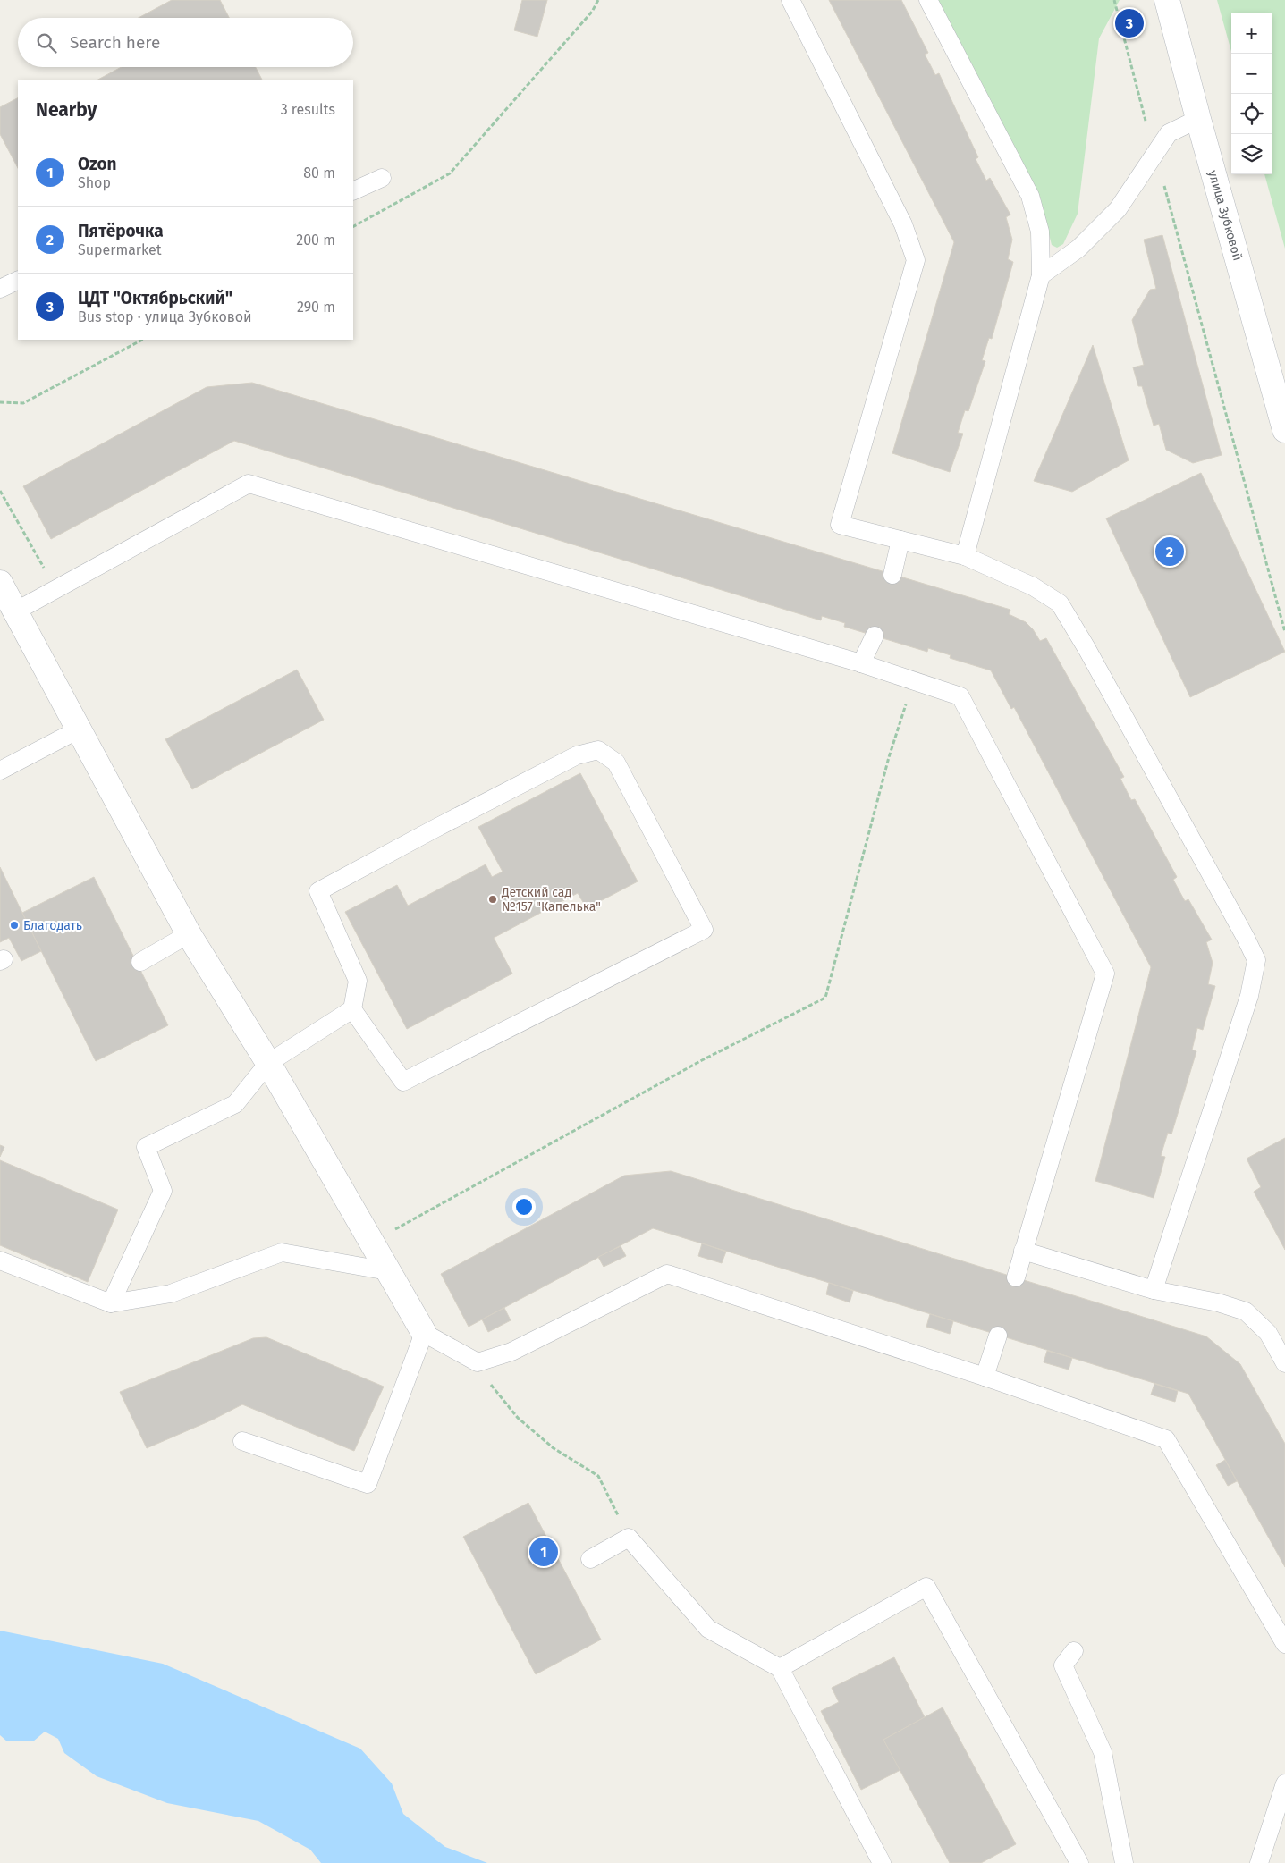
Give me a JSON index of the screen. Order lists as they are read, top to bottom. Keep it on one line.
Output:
{"streets":{"street":["улица Зубковой"]},"places":["Детский сад №157 \"Капелька\"","Благодать"],"page":{"pins":["3","2","1"],"map_buttons":["+","−"],"search":"Search here","heading":["Nearby","3 results"],"list":[{"mark":"1","name":"Ozon","note":"Shop","value":"80 m"},{"mark":"2","name":"Пятёрочка","note":"Supermarket","value":"200 m"},{"mark":"3","name":"ЦДТ \"Октябрьский\"","note":"Bus stop · улица Зубковой","value":"290 m"}]}}
